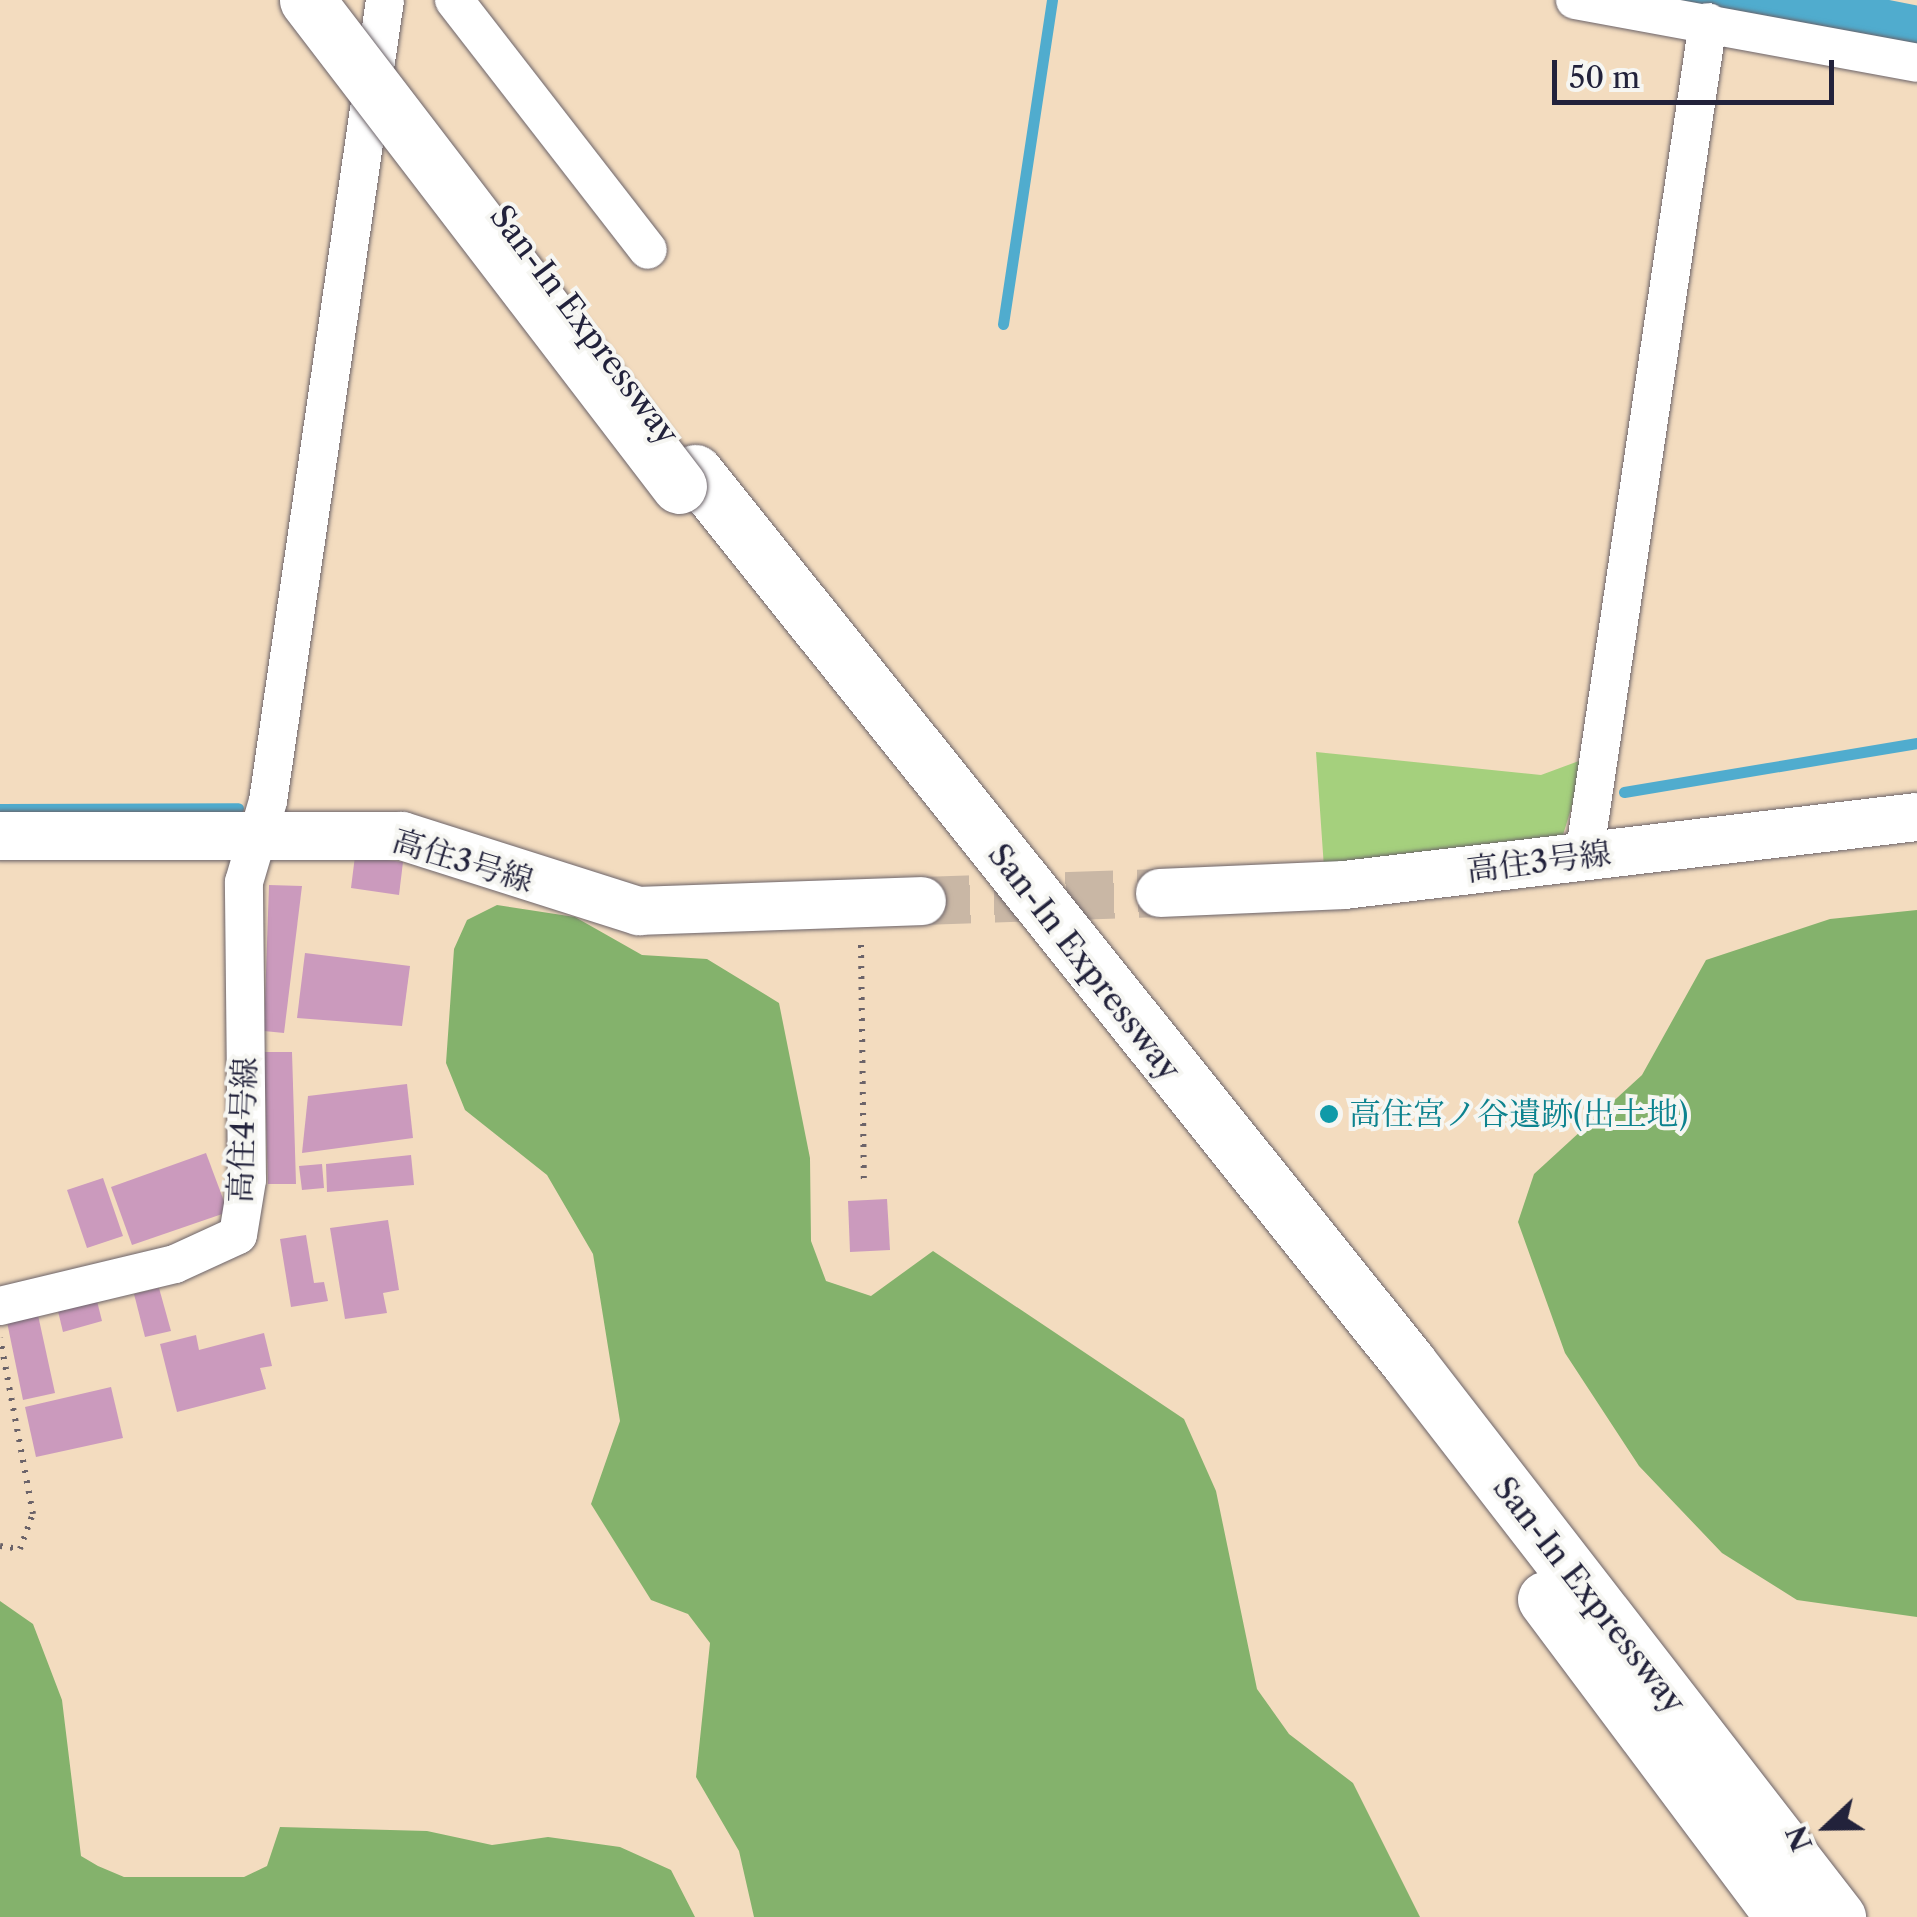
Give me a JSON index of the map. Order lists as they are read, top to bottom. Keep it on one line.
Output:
{"streets":{"highway":["San-In Expressway"],"street":["高住3号線","高住4号線"]},"crossings":[["高住3号線","高住4号線"]],"places":["高住宮ノ谷遺跡(出土地)"],"scale_bar":"50 m","north":"left"}
